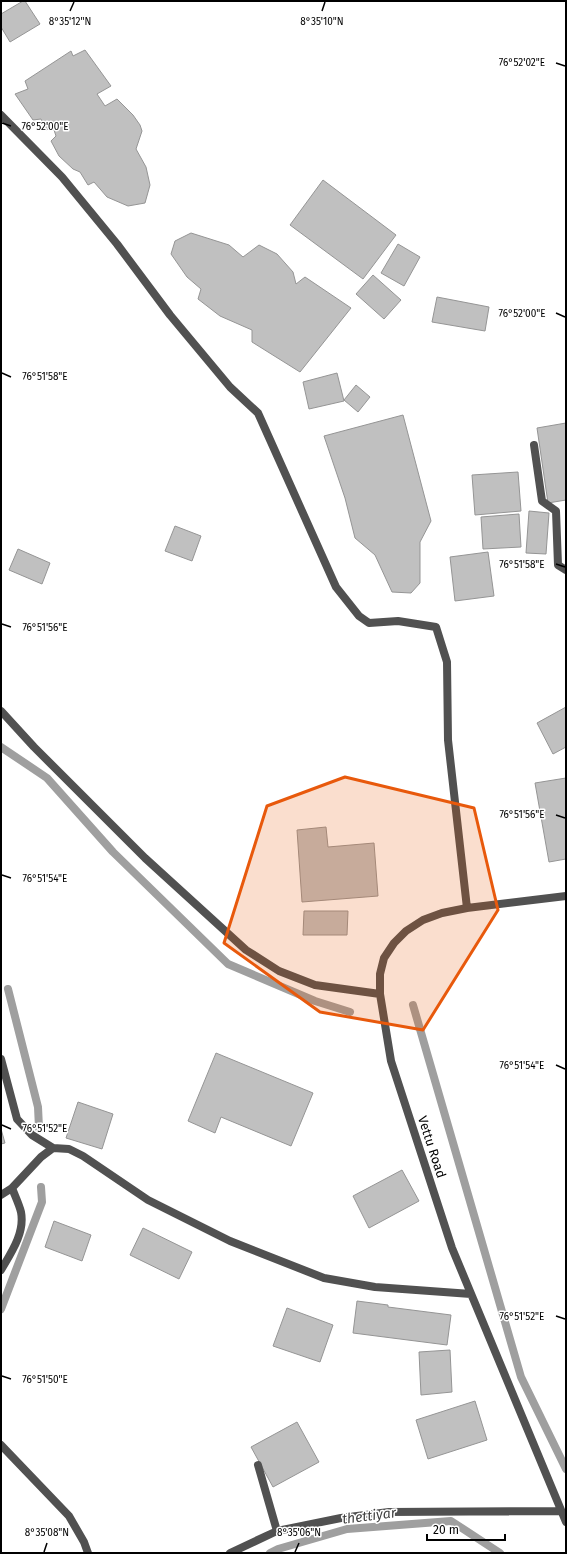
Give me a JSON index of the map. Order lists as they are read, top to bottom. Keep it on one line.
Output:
{"streets":{"street":["Vettu Road"]},"water":["thettiyar"],"scale_bar":"20 m","coordinates":["8°35'12\"N","8°35'10\"N","76°52'02\"E","76°52'00\"E","76°51'58\"E","76°51'56\"E","76°51'54\"E","76°51'52\"E","76°51'50\"E","8°35'08\"N","8°35'06\"N"]}
